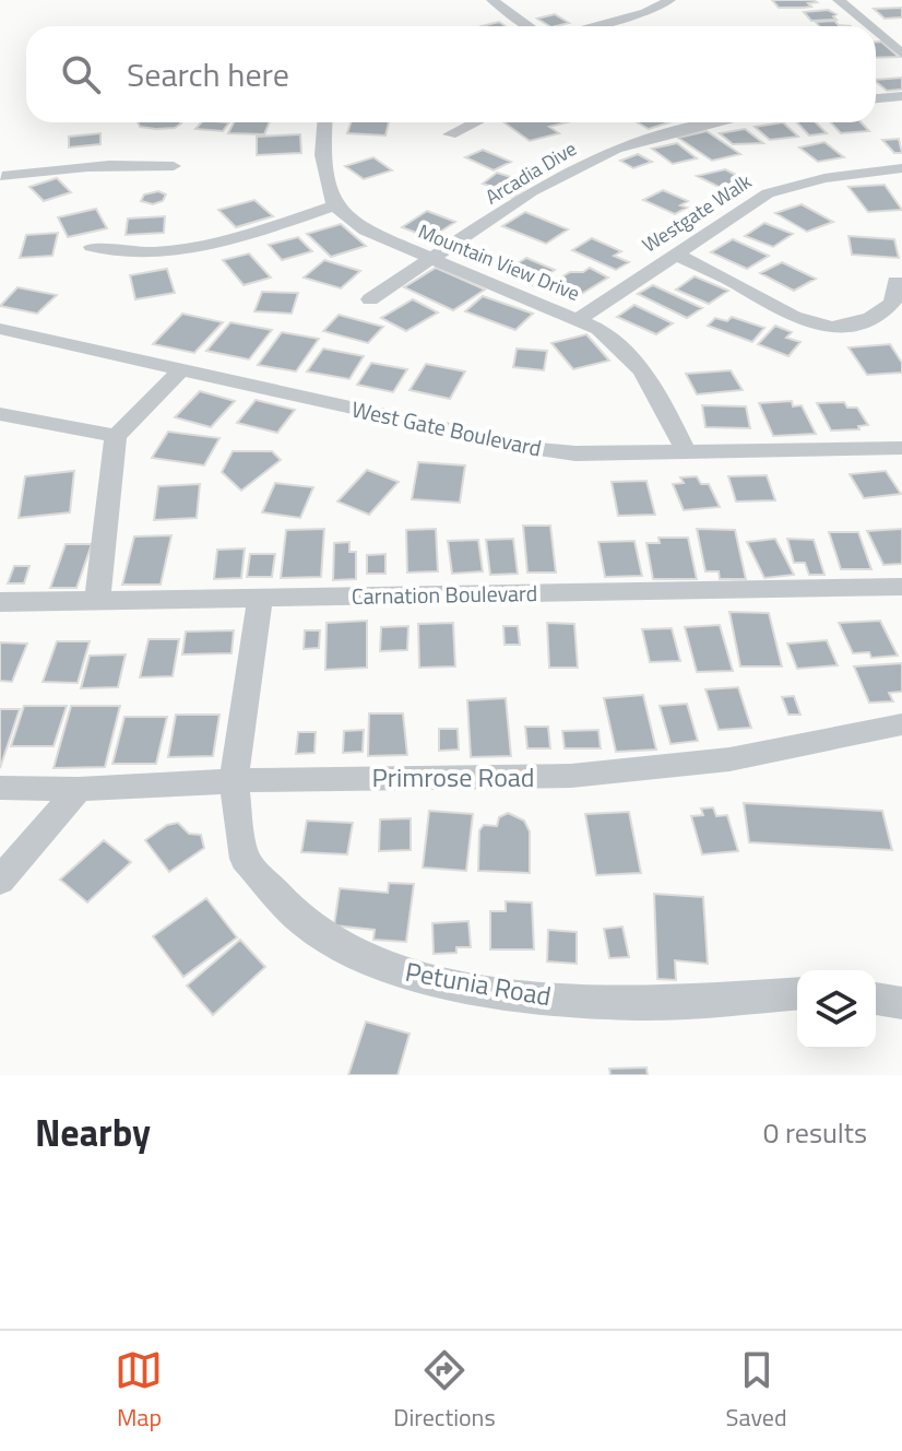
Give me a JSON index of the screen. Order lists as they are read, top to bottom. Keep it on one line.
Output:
{"streets":{"street":["Arcadia Dive","Westgate Walk","Mountain View Drive","West Gate Boulevard","Carnation Boulevard","Primrose Road","Petunia Road"]},"crossings":[["Arcadia Dive","Mountain View Drive"],["Westgate Walk","Mountain View Drive"],["Mountain View Drive","West Gate Boulevard"],["Carnation Boulevard","Petunia Road"],["Primrose Road","Petunia Road"]],"page":{"search":"Search here","heading":["Nearby","0 results"],"nav":["Map","Directions","Saved"]}}
